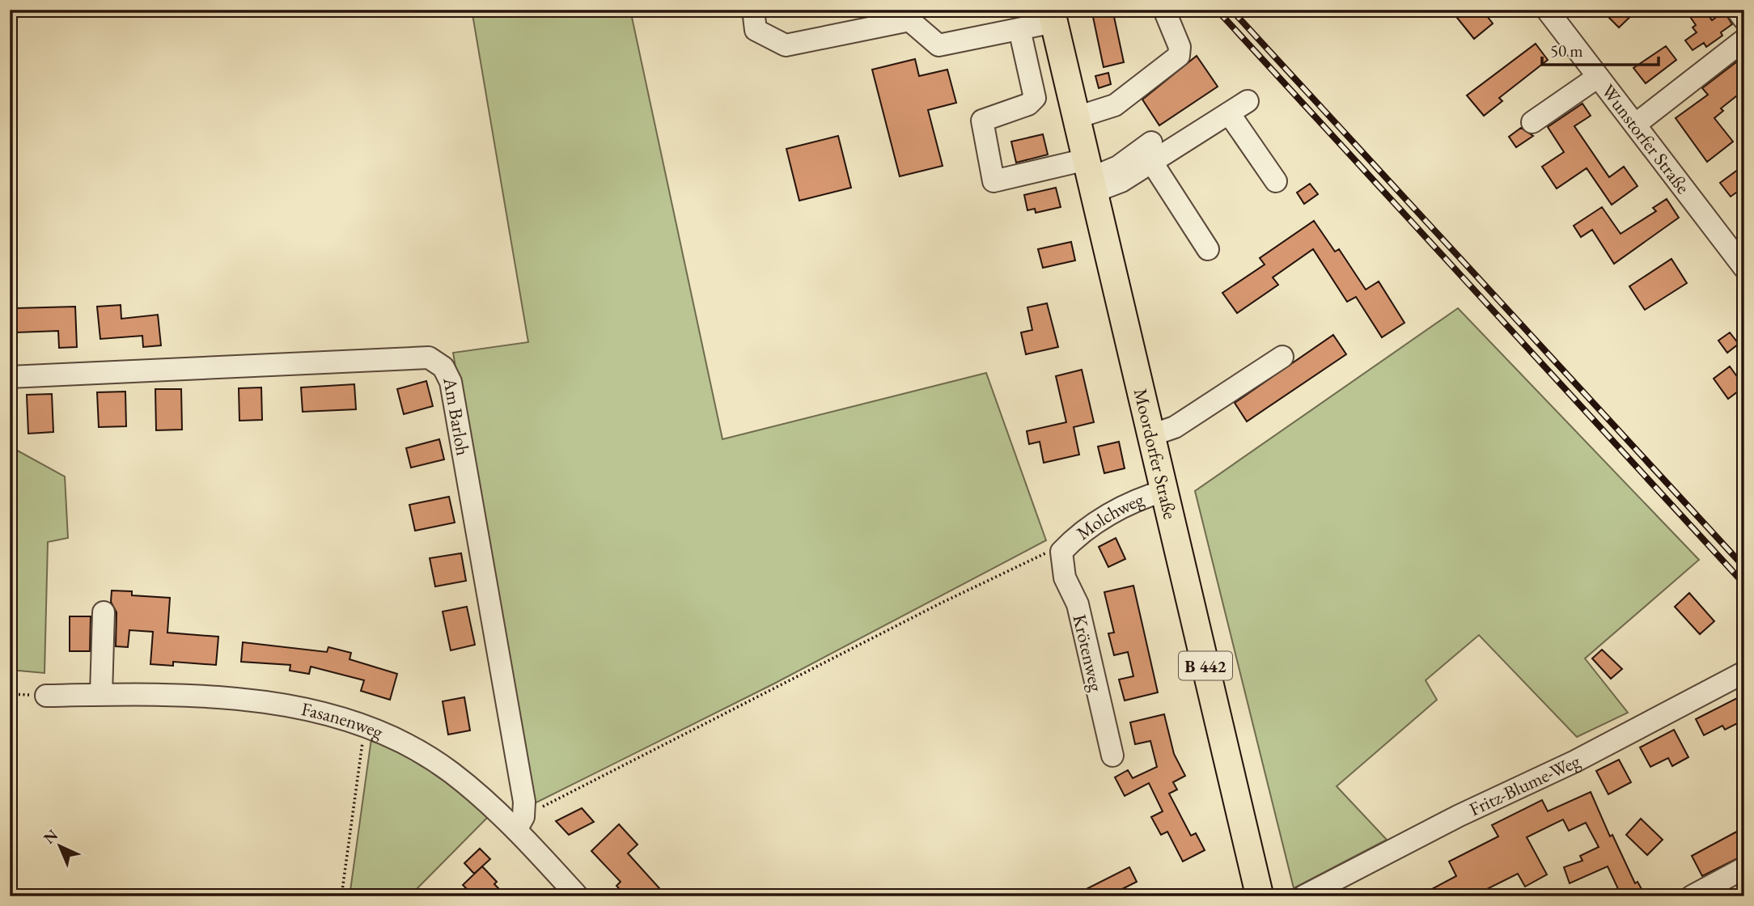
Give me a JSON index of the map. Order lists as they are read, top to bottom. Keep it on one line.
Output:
{"streets":{"main road":["Moordorfer Straße","B 442"],"street":["Wunstorfer Straße","Am Barloh","Molchweg","Krötenweg","Fasanenweg","Fritz-Blume-Weg"]},"crossings":[["Am Barloh","Fasanenweg"],["Moordorfer Straße","Molchweg"],["Molchweg","Krötenweg"]],"scale_bar":"50 m","north":"top left"}
